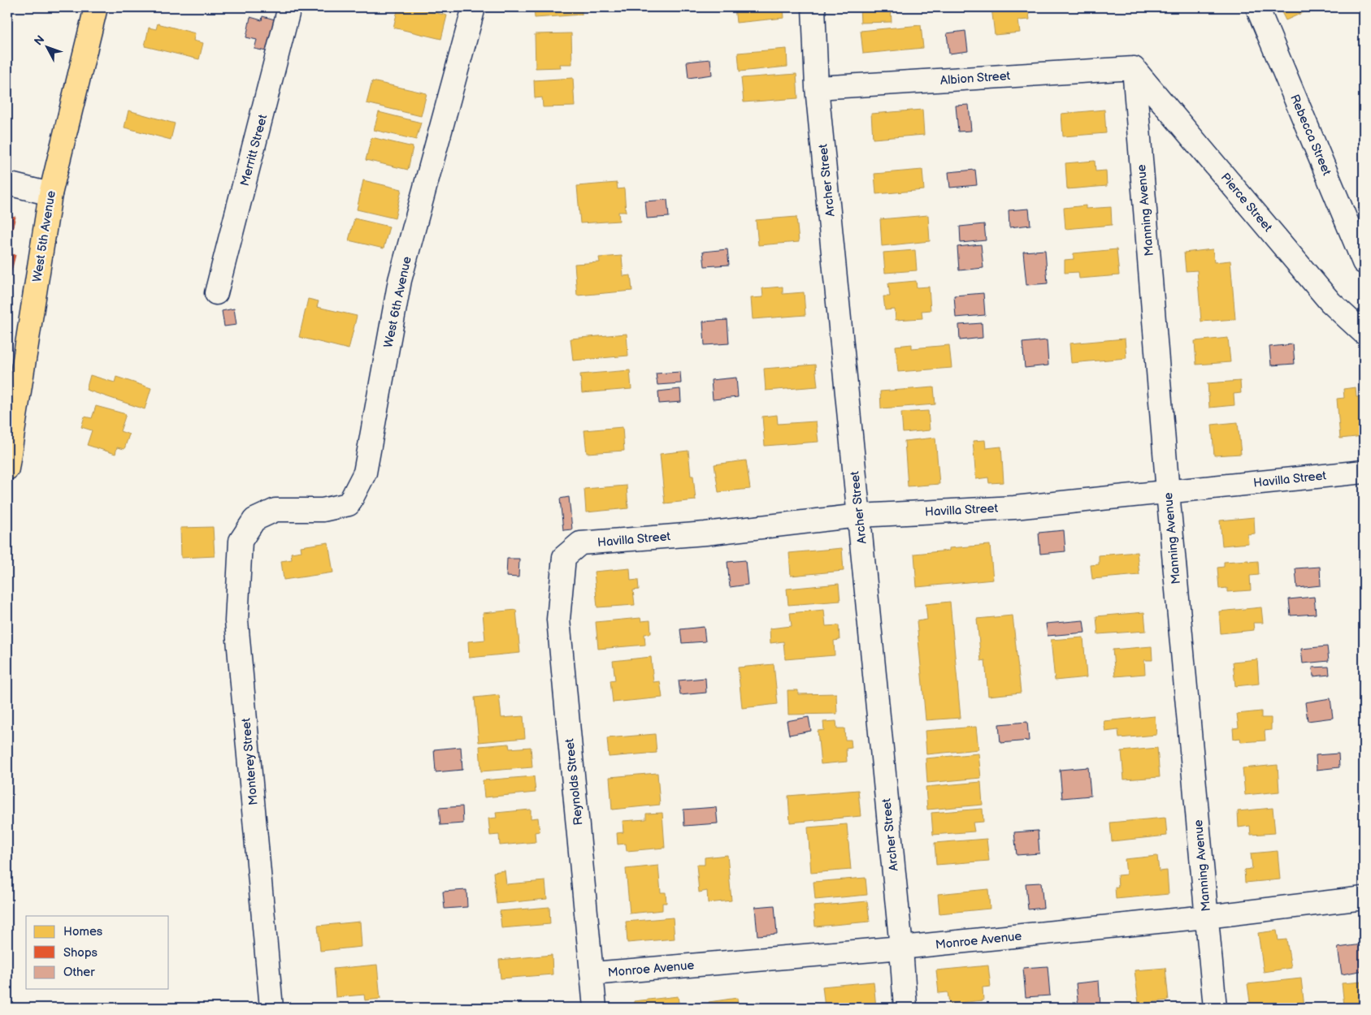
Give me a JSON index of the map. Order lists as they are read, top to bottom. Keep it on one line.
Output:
{"streets":{"main road":["West 5th Avenue"],"street":["Albion Street","Rebecca Street","Merritt Street","Archer Street","Pierce Street","Manning Avenue","West 6th Avenue","Havilla Street","Monterey Street","Reynolds Street","Monroe Avenue"]},"crossings":[["Albion Street","Archer Street"],["Albion Street","Pierce Street"],["Albion Street","Manning Avenue"],["Archer Street","Havilla Street"],["Archer Street","Monroe Avenue"],["Pierce Street","Manning Avenue"],["Manning Avenue","Havilla Street"],["Manning Avenue","Monroe Avenue"],["West 6th Avenue","Monterey Street"],["Havilla Street","Reynolds Street"],["Reynolds Street","Monroe Avenue"]],"legend":["Homes","Shops","Other"],"north":"top left"}
